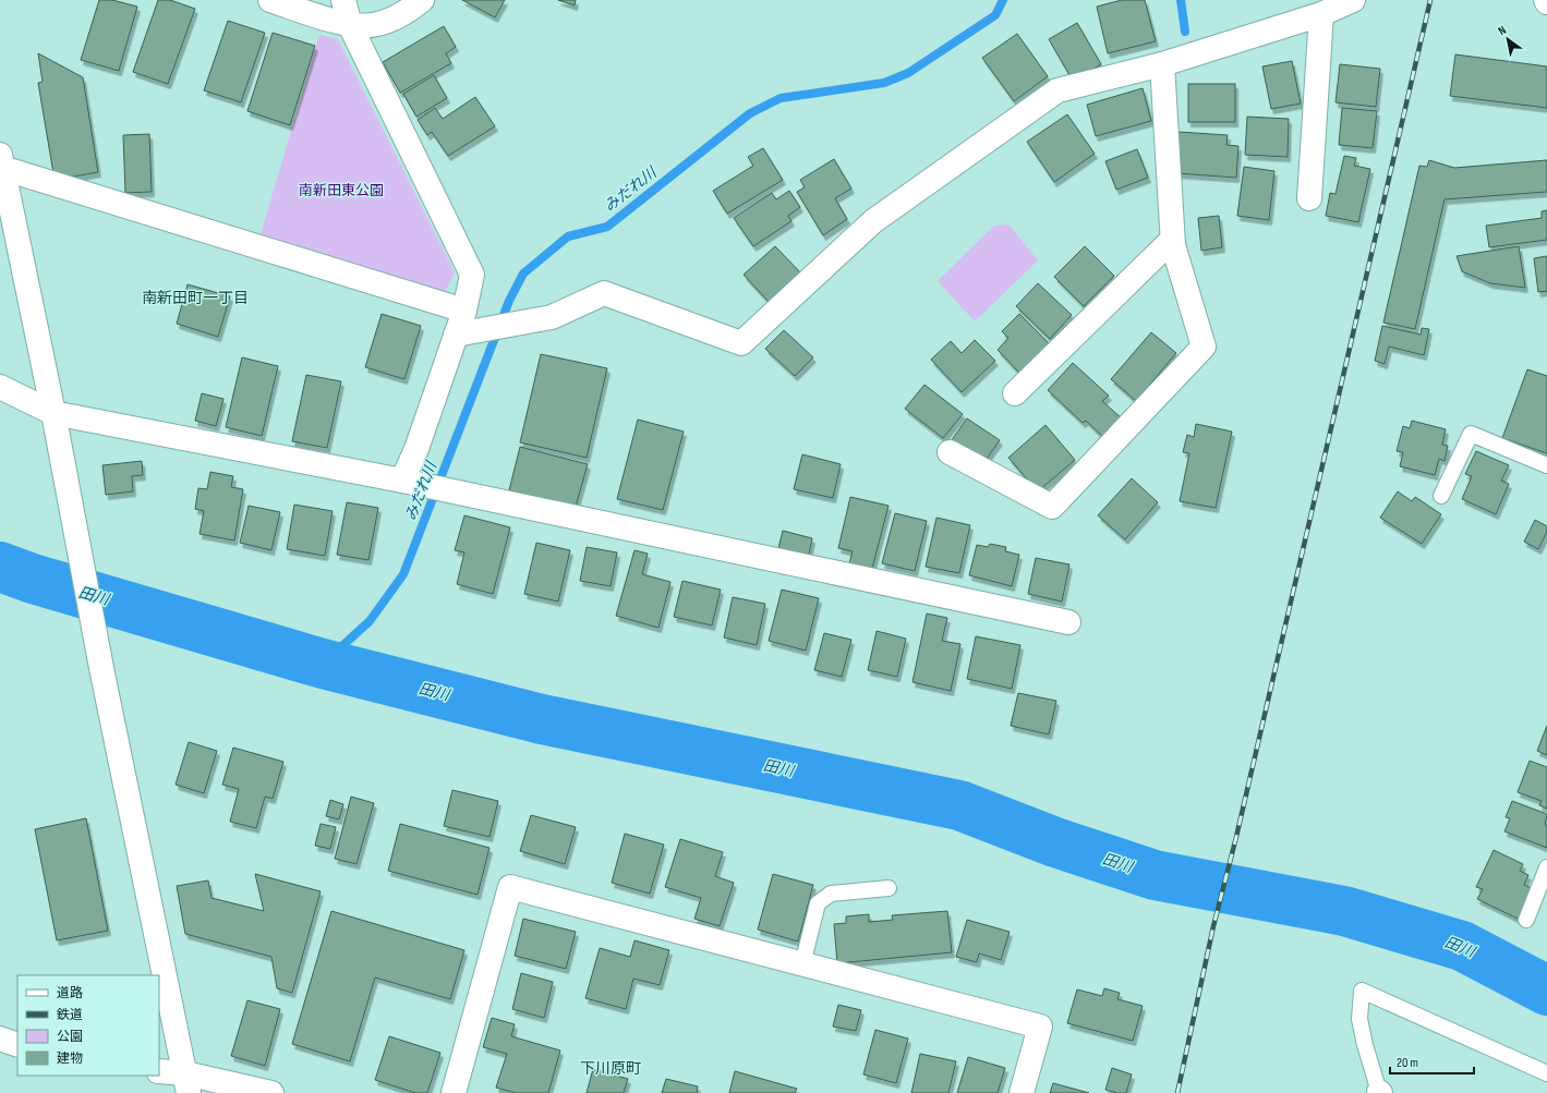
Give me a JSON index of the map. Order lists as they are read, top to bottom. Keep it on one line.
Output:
{"districts":["南新田町一丁目","下川原町"],"water":["みだれ川","田川"],"parks":["南新田東公園"],"legend":["道路","鉄道","公園","建物"],"scale_bar":"20 m","north":"top left"}
